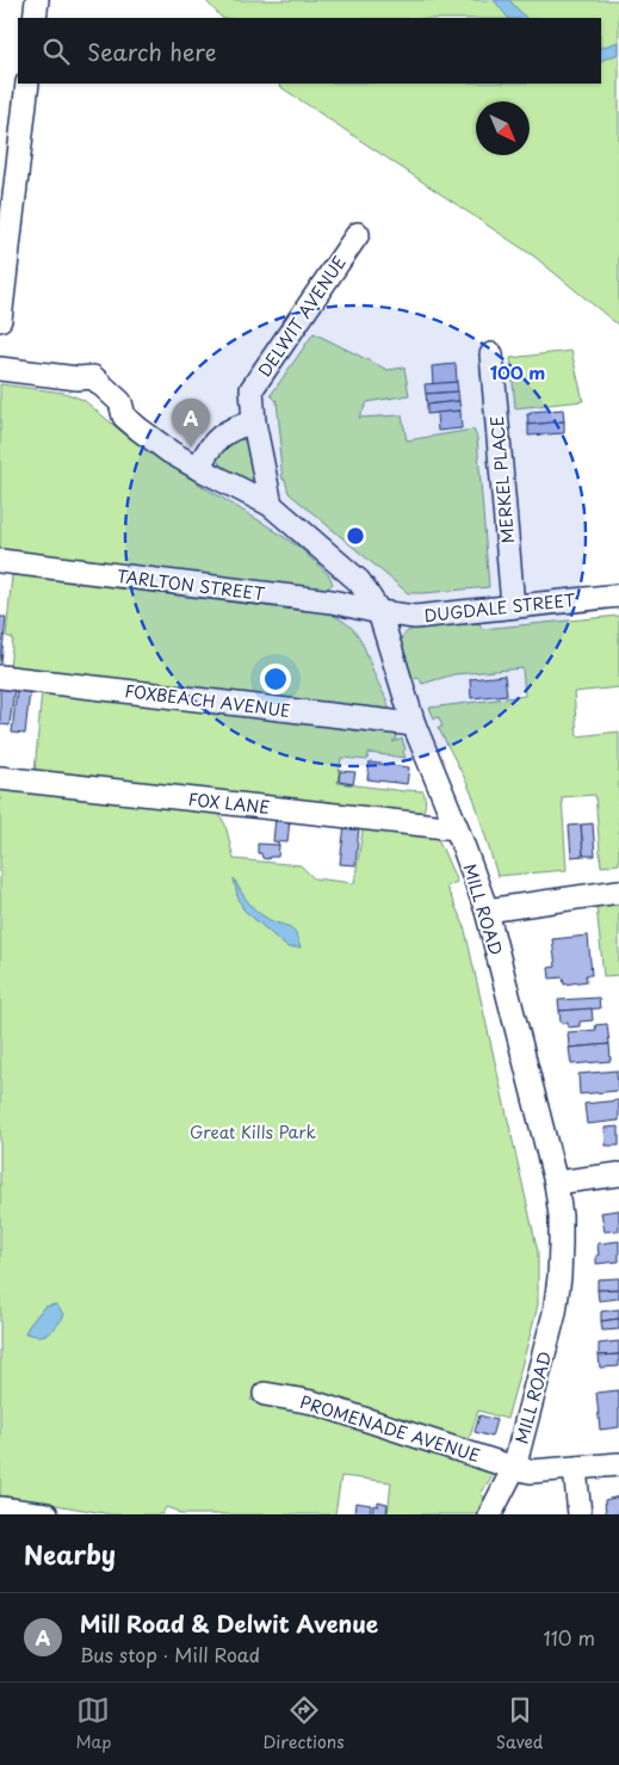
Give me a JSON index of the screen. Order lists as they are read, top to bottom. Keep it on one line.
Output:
{"streets":{"street":["DELWIT AVENUE","MERKEL PLACE","TARLTON STREET","DUGDALE STREET","FOXBEACH AVENUE","FOX LANE","MILL ROAD","PROMENADE AVENUE"]},"crossings":[["DELWIT AVENUE","MILL ROAD"],["MERKEL PLACE","DUGDALE STREET"],["TARLTON STREET","DUGDALE STREET"],["TARLTON STREET","MILL ROAD"],["DUGDALE STREET","MILL ROAD"],["FOXBEACH AVENUE","MILL ROAD"],["FOX LANE","MILL ROAD"],["MILL ROAD","PROMENADE AVENUE"]],"parks":["Great Kills Park"],"north":"bottom right","page":{"search":"Search here","pins":"A","heading":"Nearby","list":[{"mark":"A","name":"Mill Road & Delwit Avenue","note":"Bus stop · Mill Road","value":"110 m"}],"nav":["Map","Directions","Saved"]},"rings":["100 m"]}
